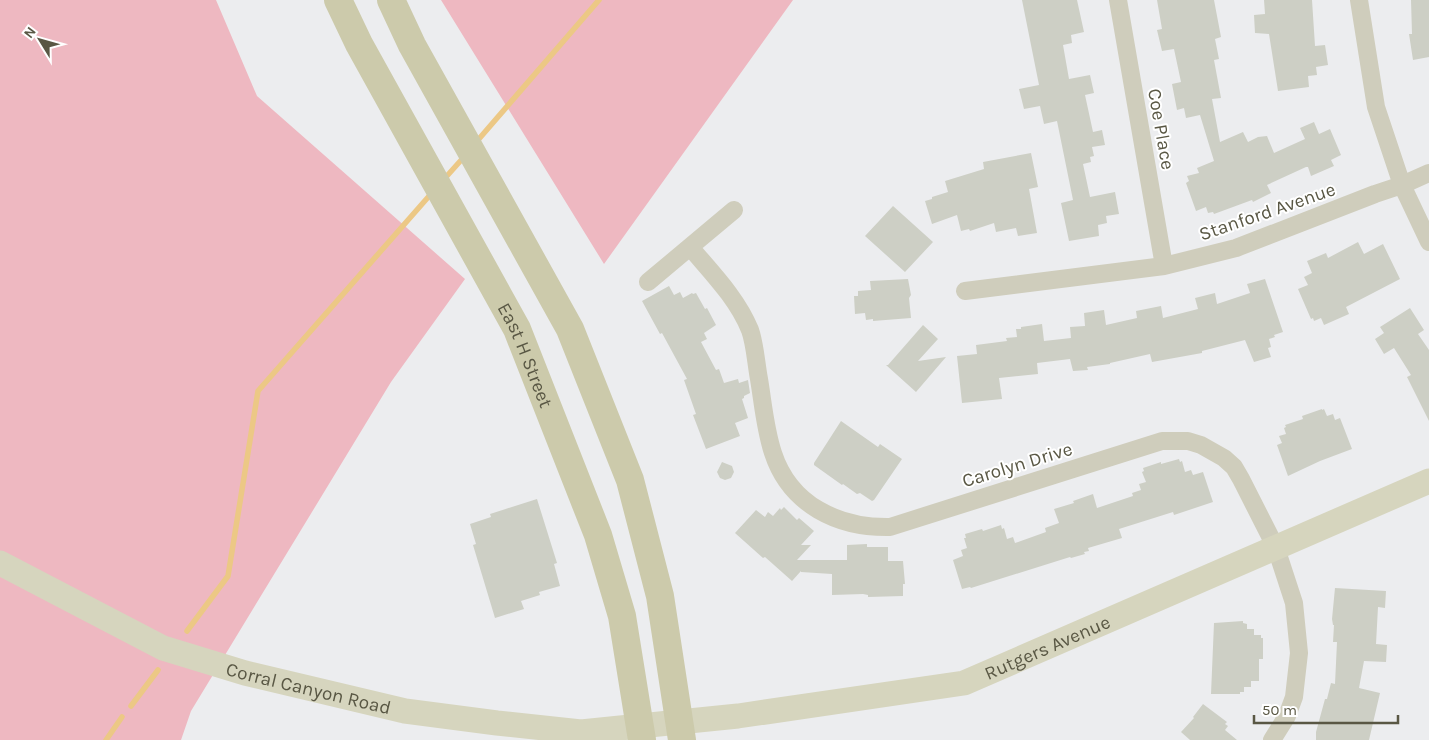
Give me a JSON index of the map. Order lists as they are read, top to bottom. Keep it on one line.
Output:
{"streets":{"main road":["East H Street","Rutgers Avenue","Corral Canyon Road"],"street":["Coe Place","Stanford Avenue","Carolyn Drive"]},"crossings":[["Coe Place","Stanford Avenue"],["East H Street","Rutgers Avenue"],["East H Street","Corral Canyon Road"],["Carolyn Drive","Rutgers Avenue"],["Rutgers Avenue","Corral Canyon Road"]],"scale_bar":"50 m","north":"top left"}
